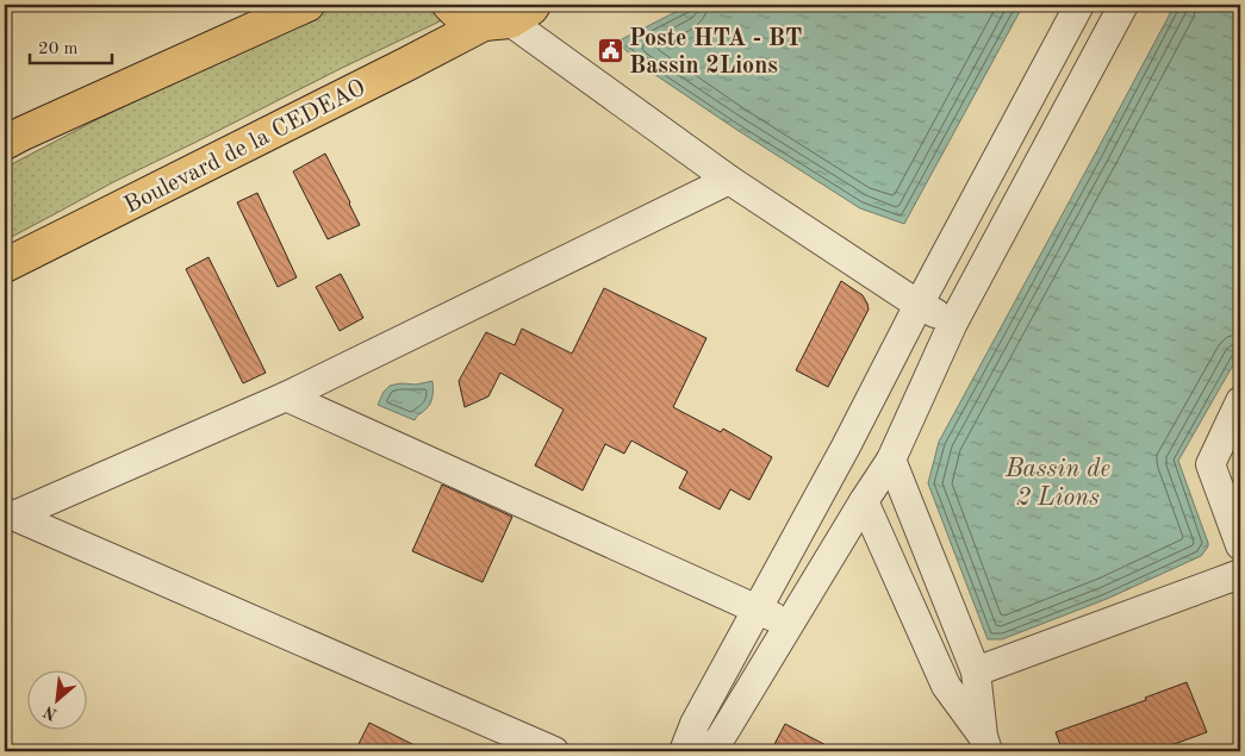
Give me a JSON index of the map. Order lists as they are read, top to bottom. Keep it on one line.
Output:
{"streets":{"main road":["Boulevard de la CEDEAO"]},"water":["Bassin de 2 Lions"],"places":{"public building":["Poste HTA - BT Bassin 2Lions"]},"scale_bar":"20 m","north":"bottom left"}
